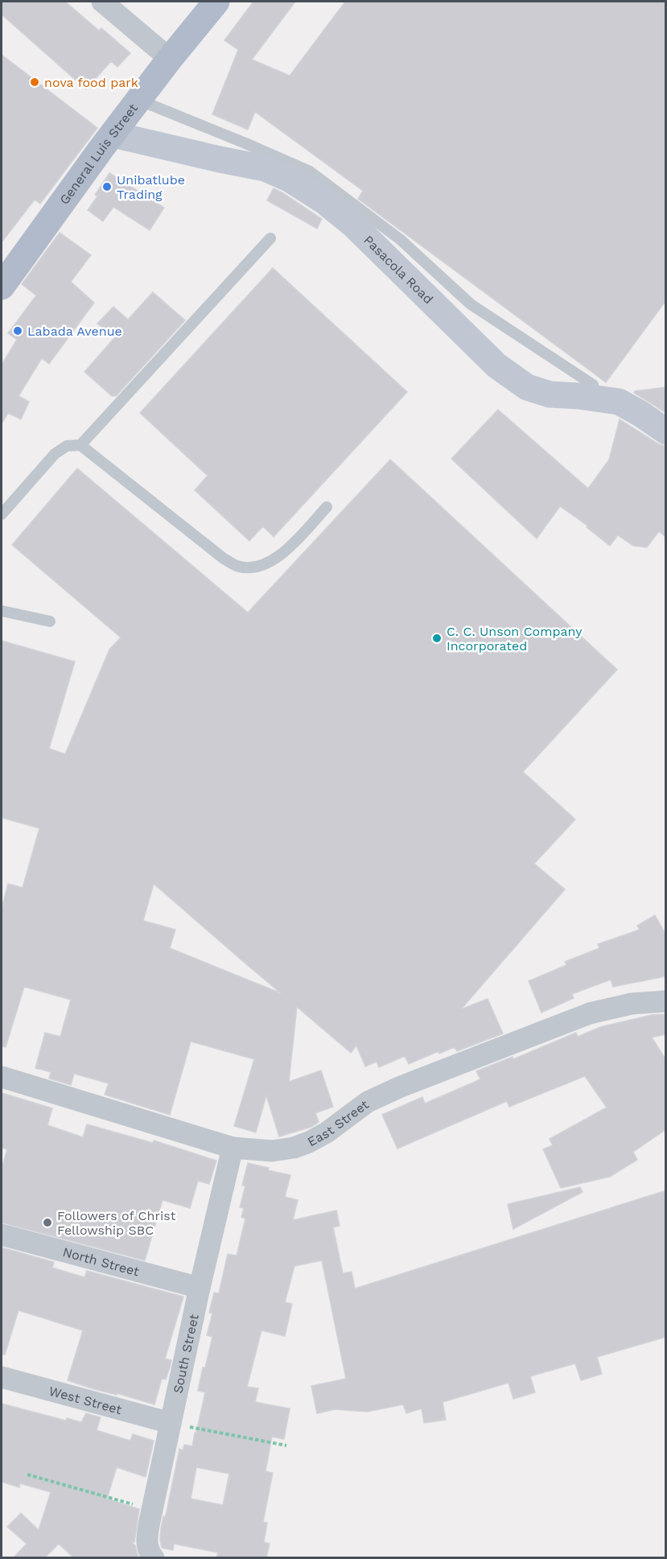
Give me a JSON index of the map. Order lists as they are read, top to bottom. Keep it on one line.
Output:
{"streets":{"main road":["General Luis Street"],"street":["Pasacola Road","East Street","North Street","South Street","West Street"]},"crossings":[["General Luis Street","Pasacola Road"],["East Street","South Street"],["North Street","South Street"],["South Street","West Street"]],"places":["nova food park","Unibatlube Trading","Labada Avenue","C. C. Unson Company Incorporated","Followers of Christ Fellowship SBC"]}
